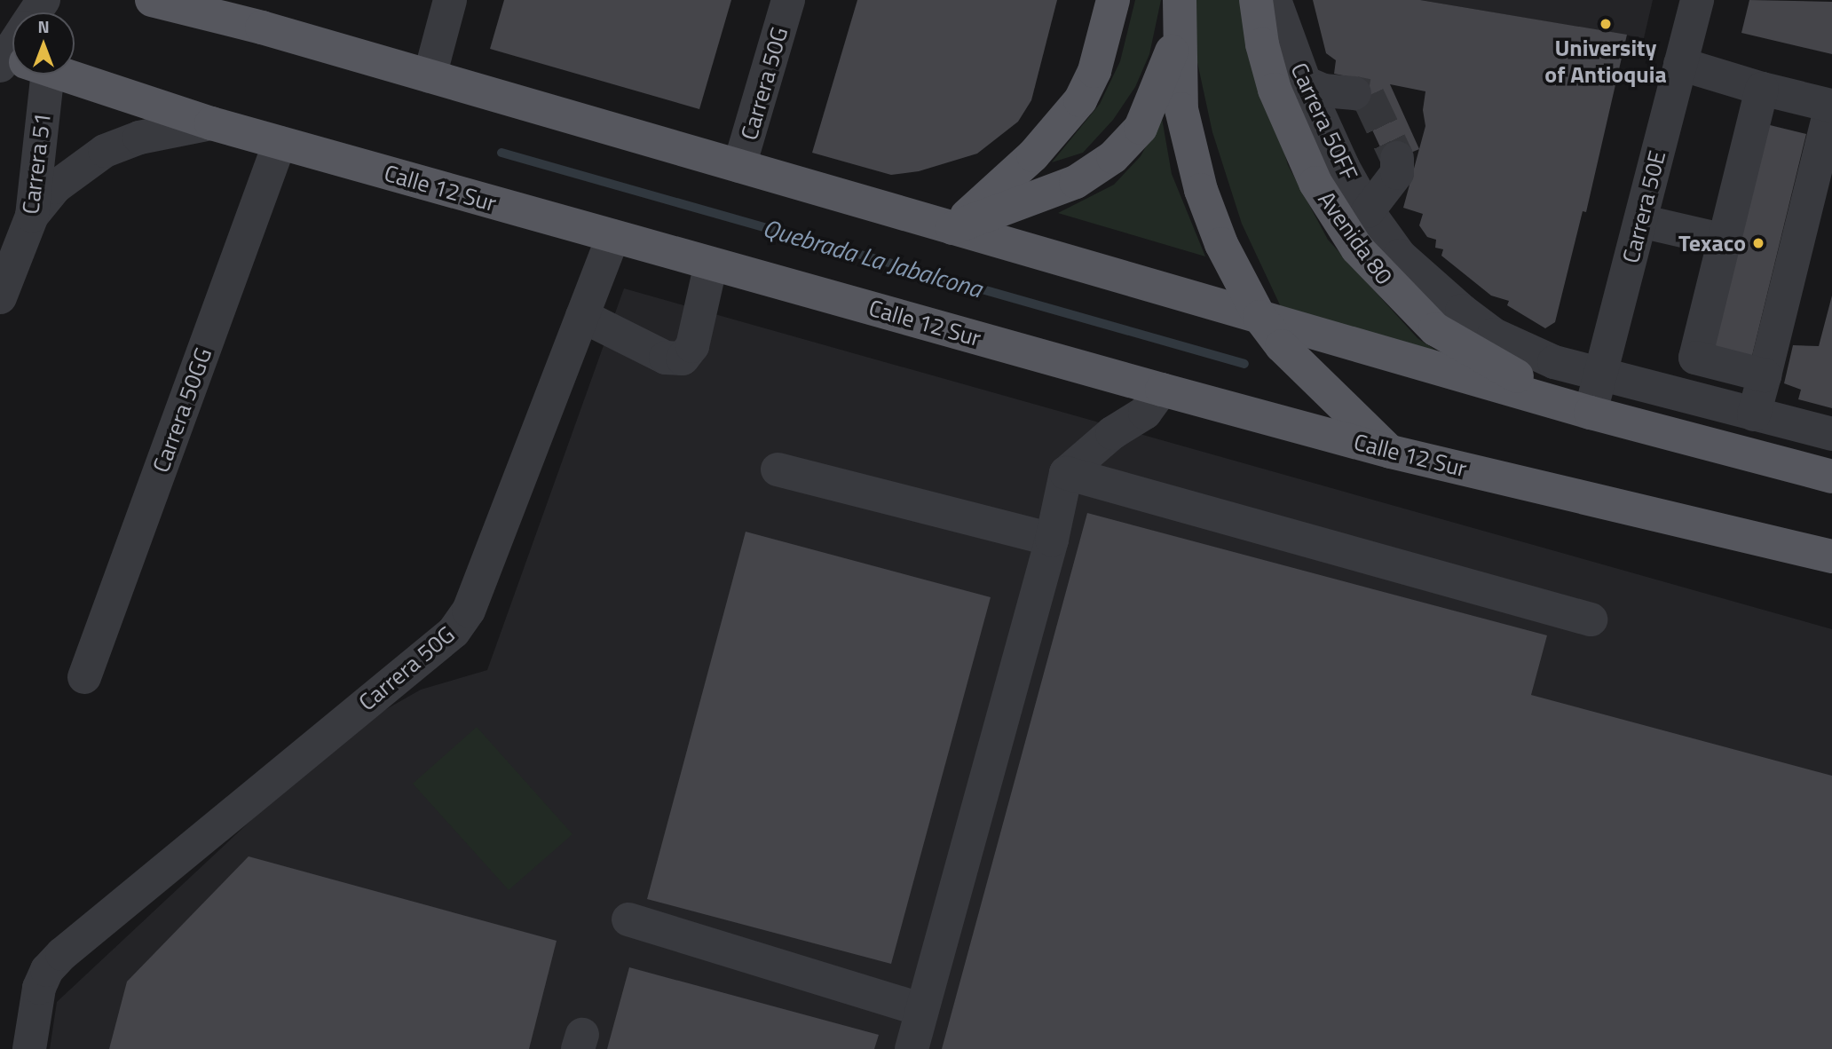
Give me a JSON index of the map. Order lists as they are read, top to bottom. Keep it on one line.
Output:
{"streets":{"main road":["Calle 12 Sur","Avenida 80"],"street":["Carrera 50G","Carrera 50FF","Carrera 51","Carrera 50E","Carrera 50GG"]},"crossings":[["Carrera 50G","Calle 12 Sur"],["Carrera 50FF","Carrera 50E"],["Calle 12 Sur","Carrera 50GG"],["Carrera 50E","Avenida 80"]],"water":["Quebrada La Jabalcona"],"places":["University of Antioquia","Texaco"],"north":"top"}
